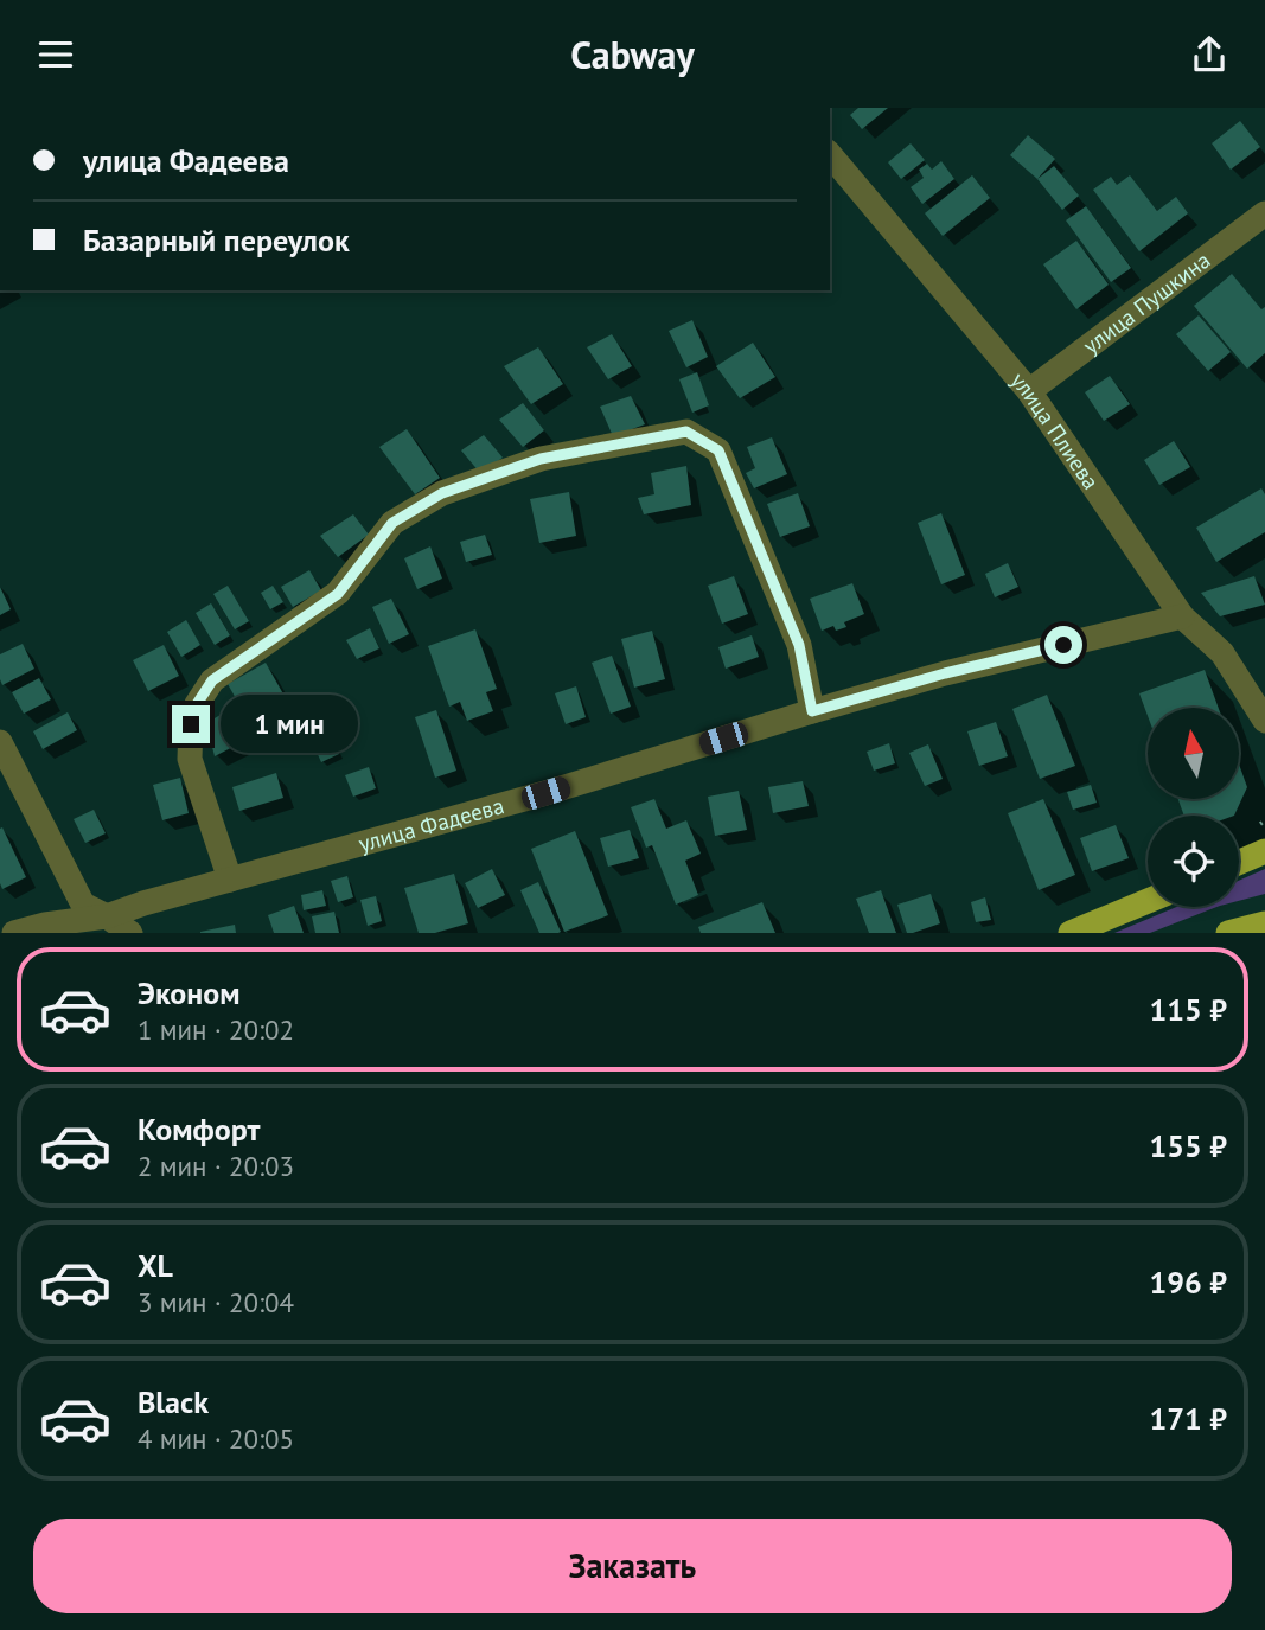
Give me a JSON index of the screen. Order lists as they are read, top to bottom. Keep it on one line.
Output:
{"streets":{"street":["улица Пушкина","улица Плиева","улица Фадеева"]},"crossings":[["улица Пушкина","улица Плиева"],["улица Плиева","улица Фадеева"]],"north":"top","page":{"header":"Cabway","banner":["улица Фадеева","Базарный переулок"],"bubble":"1 мин","list":[{"name":"Эконом","note":"1 мин · 20:02","value":"115 ₽"},{"name":"Комфорт","note":"2 мин · 20:03","value":"155 ₽"},{"name":"XL","note":"3 мин · 20:04","value":"196 ₽"},{"name":"Black","note":"4 мин · 20:05","value":"171 ₽"}],"buttons":"Заказать"}}
